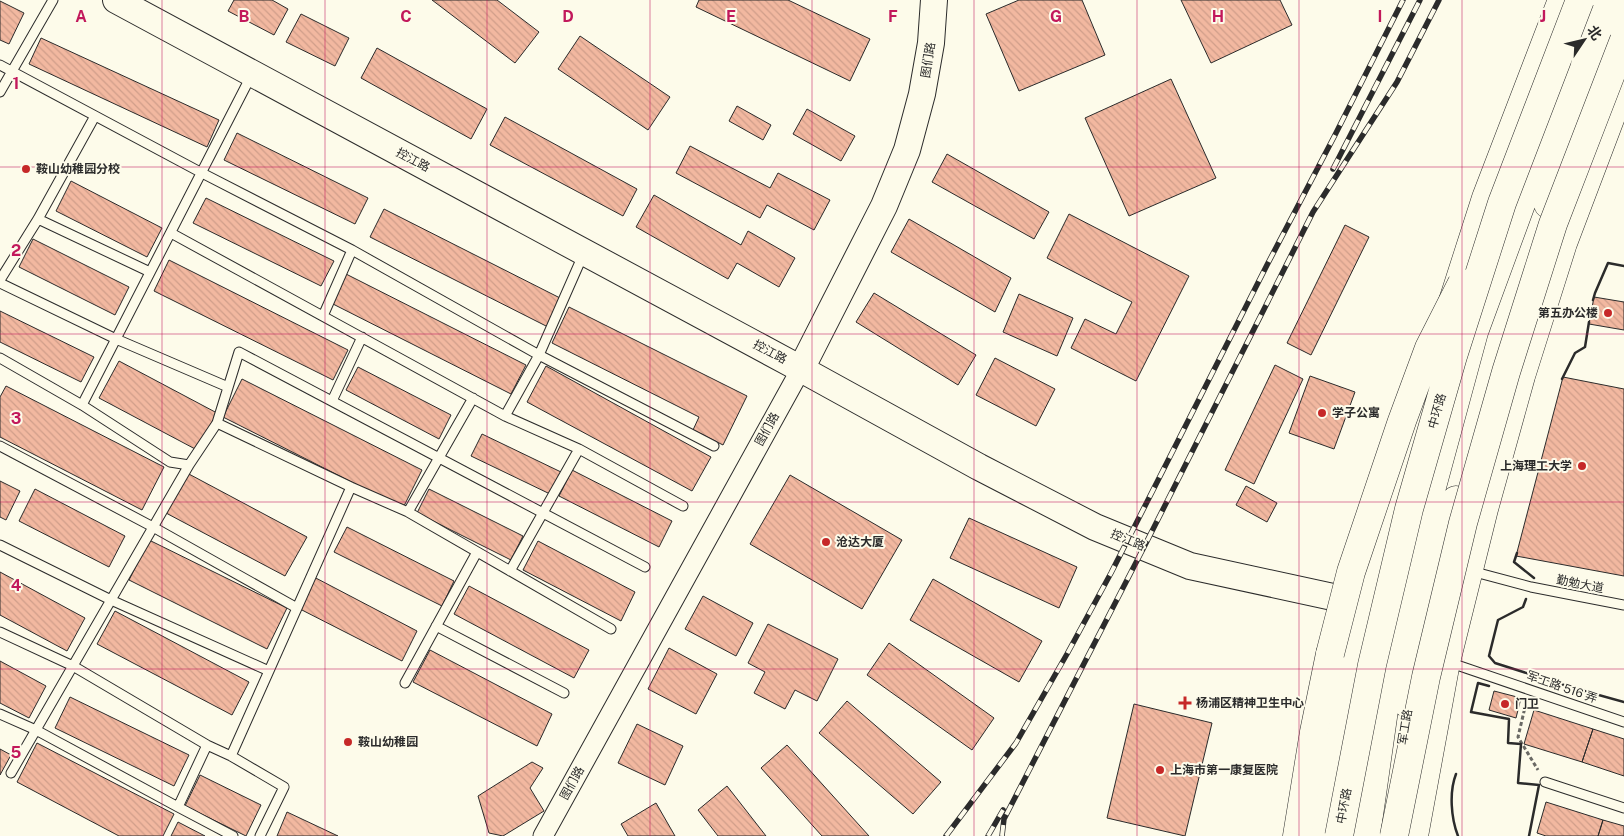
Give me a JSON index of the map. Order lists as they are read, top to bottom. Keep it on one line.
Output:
{"streets":{"main road":["图们路","控江路","中环路","军工路"],"lane":["勤勉大道","军工路 516 弄"]},"crossings":[["图们路","控江路"],["控江路","军工路"]],"places":{"other":["鞍山幼稚园分校","第五办公楼","学子公寓","上海理工大学","沧达大厦","门卫","鞍山幼稚园","上海市第一康复医院"],"health":["杨浦区精神卫生中心"]},"north":"top right","grid":{"columns":["A","B","C","D","E","F","G","H","I","J"],"rows":["1","2","3","4","5"]}}
